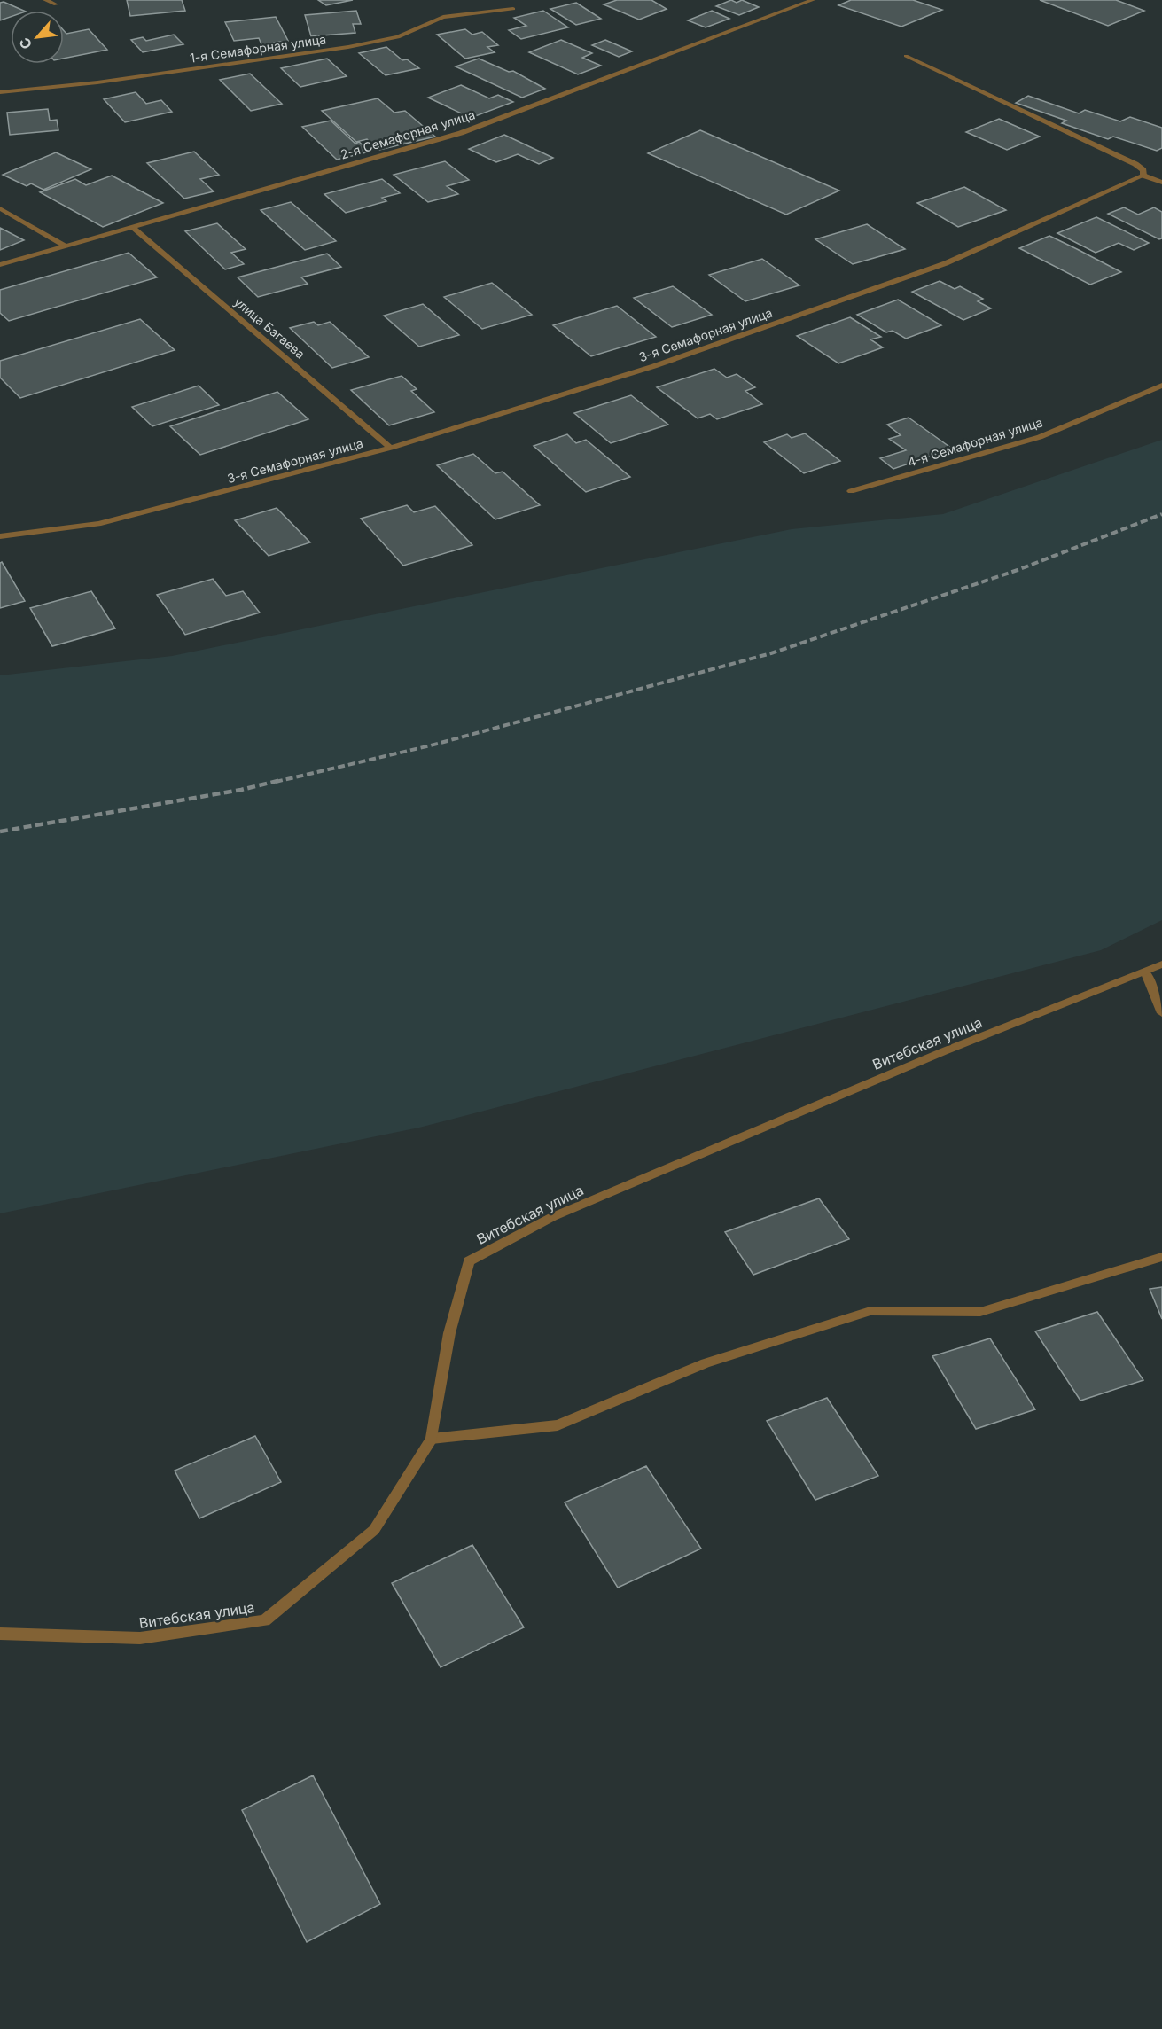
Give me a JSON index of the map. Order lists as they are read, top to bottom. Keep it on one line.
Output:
{"streets":{"street":["1-я Семафорная улица","2-я Семафорная улица","улица Багаева","3-я Семафорная улица","4-я Семафорная улица","Витебская улица"]},"crossings":[["2-я Семафорная улица","улица Багаева"],["улица Багаева","3-я Семафорная улица"]],"north":"bottom left"}
